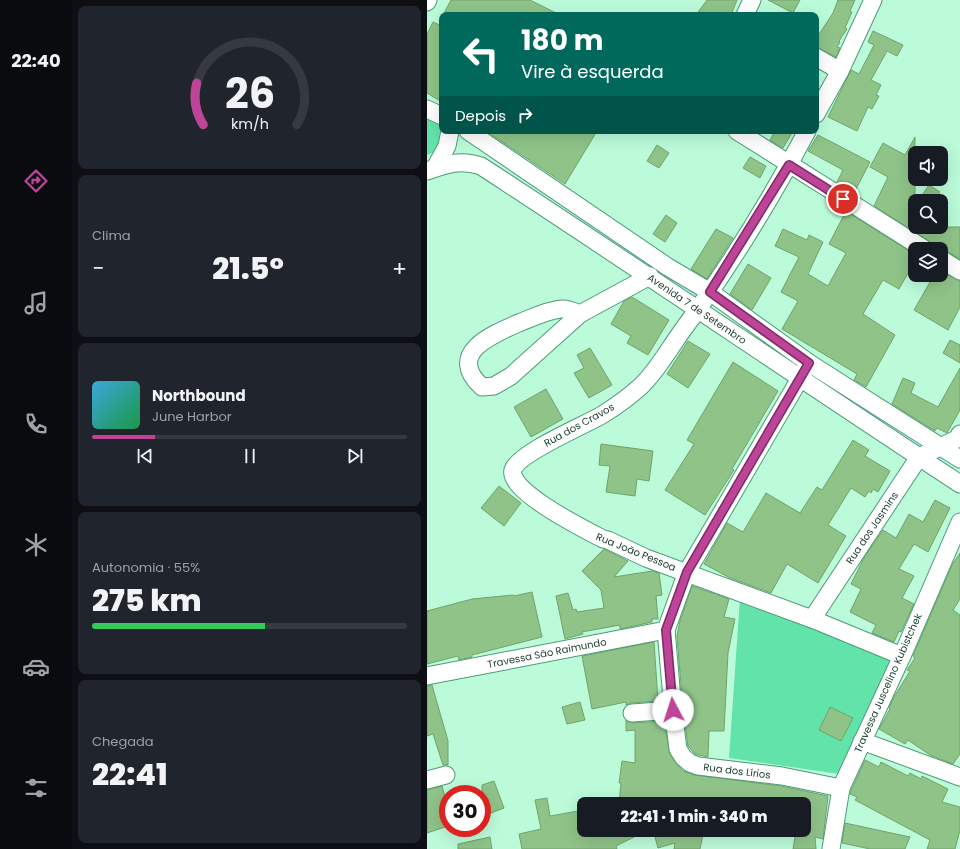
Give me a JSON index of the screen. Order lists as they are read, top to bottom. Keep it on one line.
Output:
{"streets":{"street":["Avenida 7 de Setembro","Rua dos Cravos","Rua dos Jasmins","Rua João Pessoa","Travessa São Raimundo","Travessa Juscelino Kubistchek","Rua dos Lírios"]},"crossings":[["Avenida 7 de Setembro","Rua dos Cravos"],["Avenida 7 de Setembro","Rua dos Jasmins"],["Avenida 7 de Setembro","Rua dos Lírios"],["Rua dos Cravos","Rua João Pessoa"],["Rua dos Jasmins","Rua João Pessoa"],["Rua João Pessoa","Travessa Juscelino Kubistchek"],["Rua João Pessoa","Rua dos Lírios"],["Travessa São Raimundo","Rua dos Lírios"],["Travessa Juscelino Kubistchek","Rua dos Lírios"]],"page":{"tabs":"22:40","turn":["180 m","Vire à esquerda"],"then":"Depois","tile":["Clima",["Autonomia · 55%","275 km"],["Chegada","22:41"]],"heat":["−","21.5°","+"],"song":["Northbound","June Harbor"],"limit":"30","trip":"22:41 · 1 min · 340 m","gauge":["26","km/h"]}}
